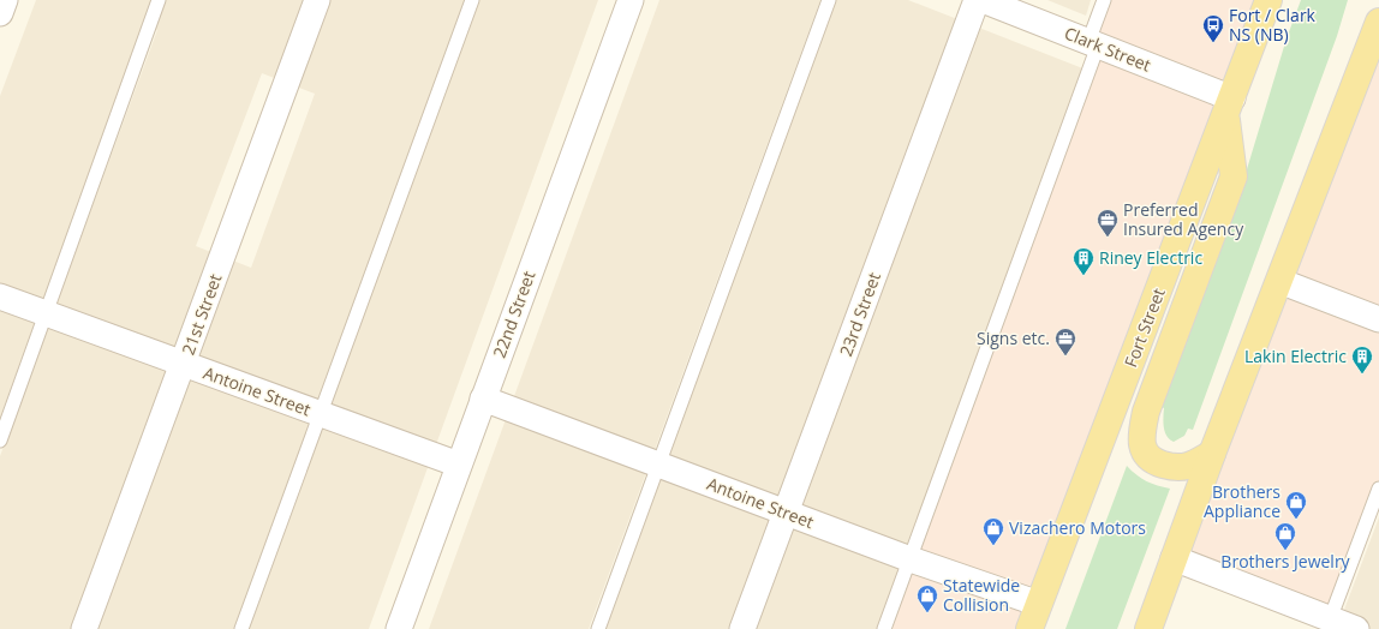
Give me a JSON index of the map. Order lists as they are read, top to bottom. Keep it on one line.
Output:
{"streets":{"main road":["Fort Street"],"street":["Clark Street","21st Street","22nd Street","23rd Street","Antoine Street"]},"crossings":[["Clark Street","Fort Street"],["21st Street","Antoine Street"],["22nd Street","Antoine Street"],["23rd Street","Antoine Street"],["Fort Street","Antoine Street"]],"places":{"bus stop":["Fort / Clark NS (NB)"],"office":["Preferred Insured Agency","Signs etc."],"building":["Riney Electric","Lakin Electric"],"shop":["Brothers Appliance","Vizachero Motors","Brothers Jewelry","Statewide Collision"]}}
